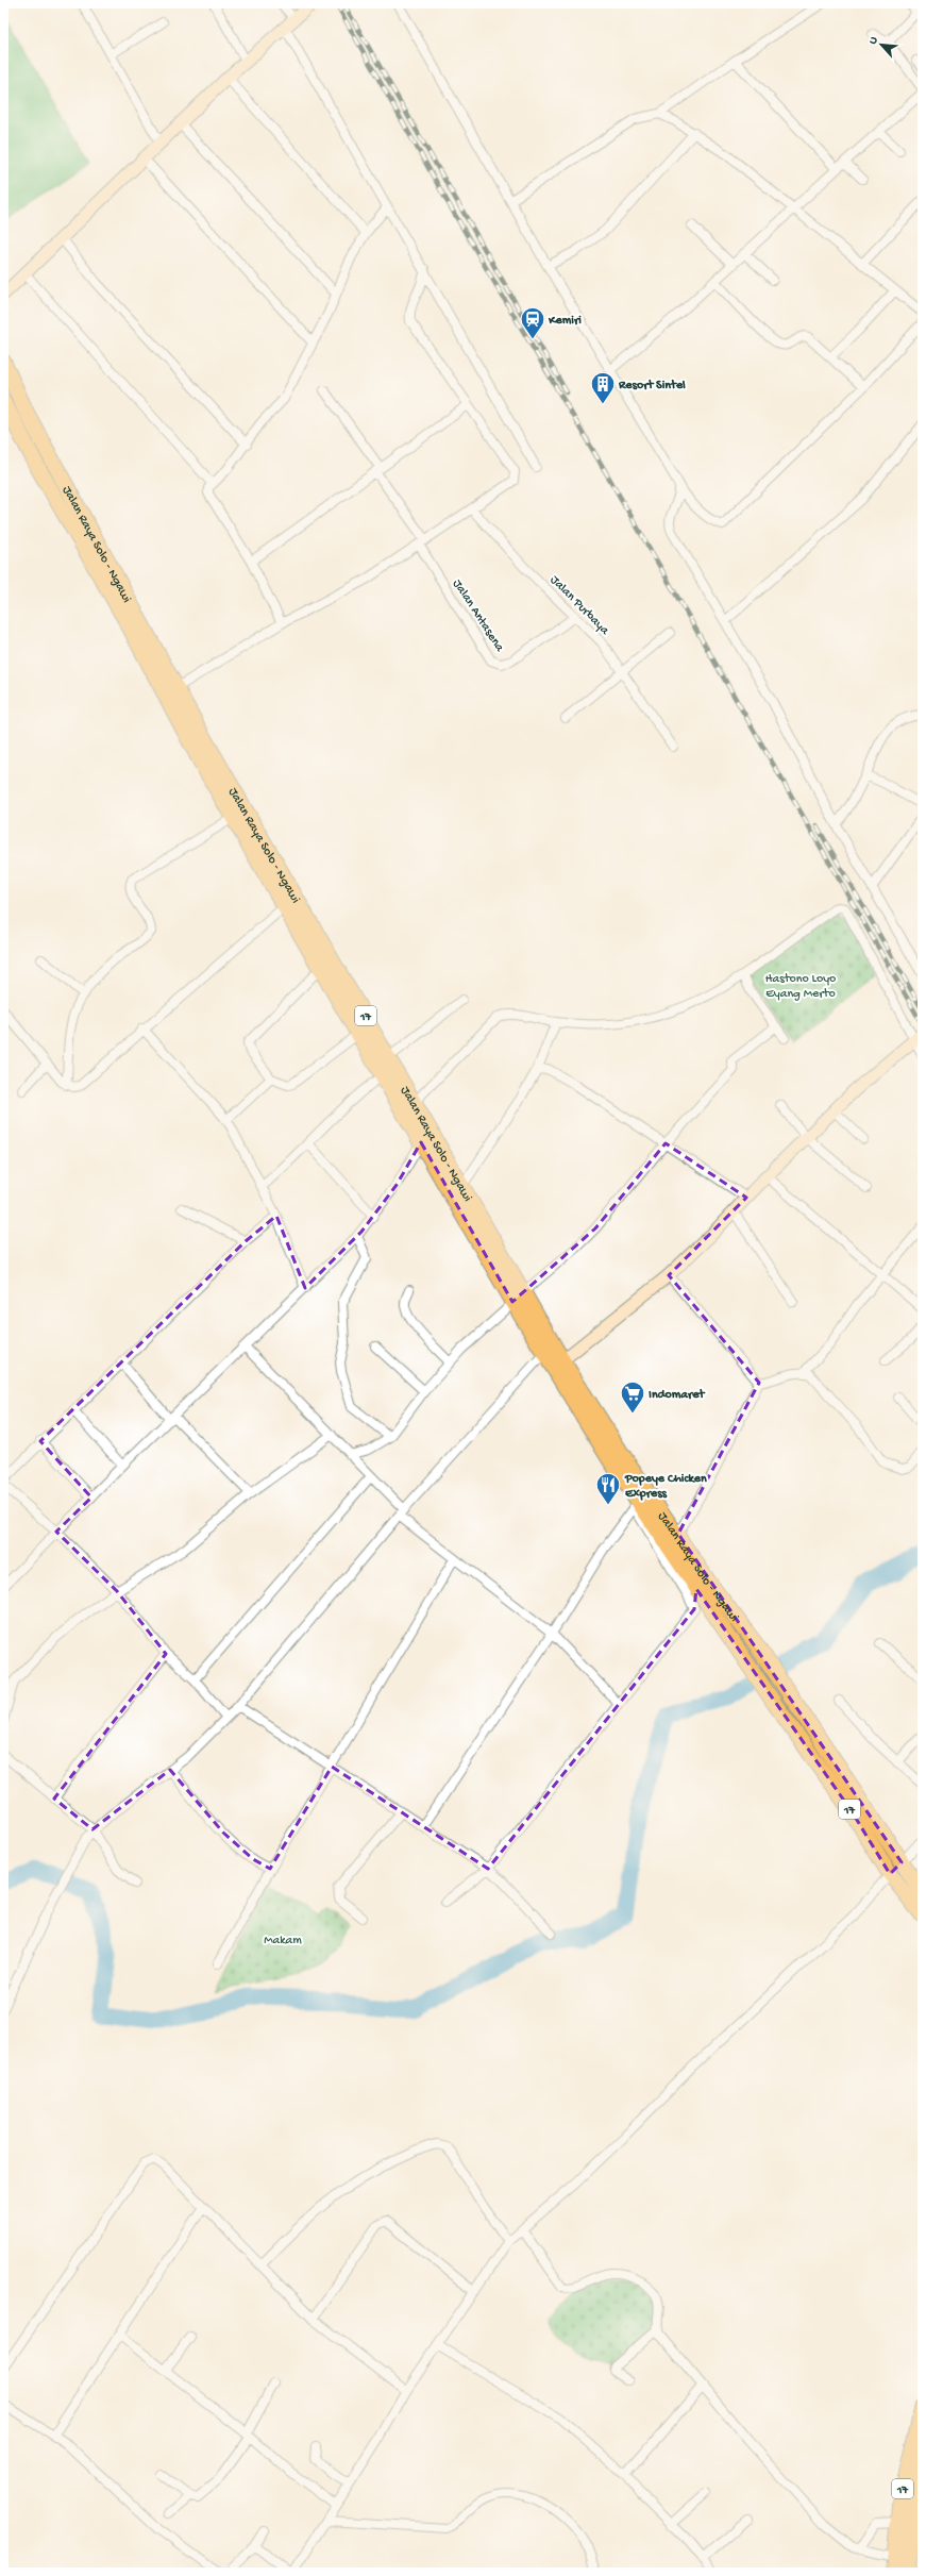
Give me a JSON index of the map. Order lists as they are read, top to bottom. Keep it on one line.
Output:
{"streets":{"highway":["Jalan Raya Solo - Ngawi","17"],"street":["Jalan Purbaya","Jalan Antasena"]},"crossings":[["Jalan Purbaya","Jalan Antasena"]],"parks":["Hastono Loyo Eyang Merto","Makam"],"places":{"station":["Kemiri"],"building":["Resort Sintel"],"supermarket":["Indomaret"],"restaurant":["Popeye Chicken Express"]},"north":"top left"}
